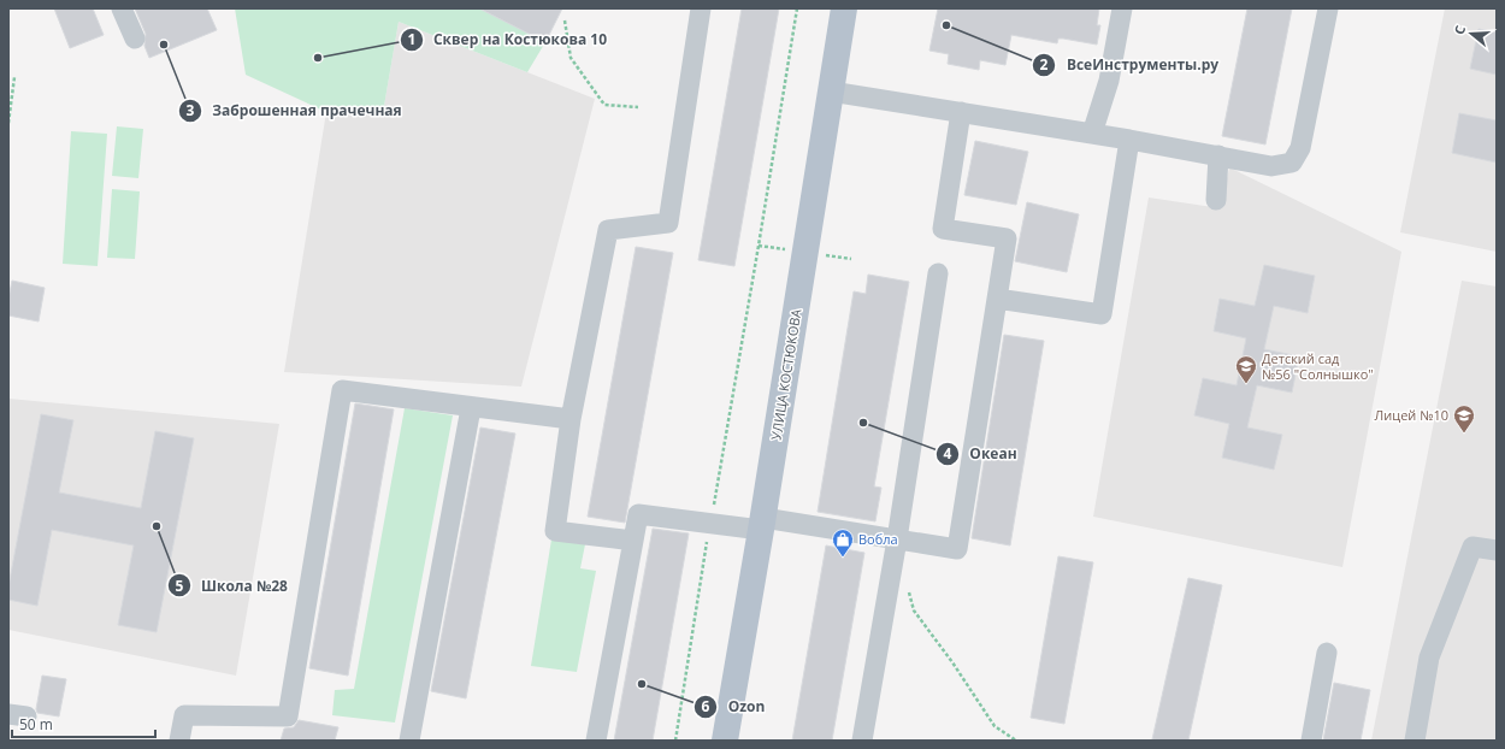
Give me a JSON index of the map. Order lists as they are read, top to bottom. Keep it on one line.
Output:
{"streets":{"main road":["УЛИЦА КОСТЮКОВА"]},"places":{"other":["ВсеИнструменты.ру","Заброшенная прачечная","Сквер на Костюкова 10","Океан","Школа №28","Ozon"],"school or university":["Детский сад №56 \"Солнышко\"","Лицей №10"],"shop":["Вобла"]},"scale_bar":"50 m","north":"left"}
